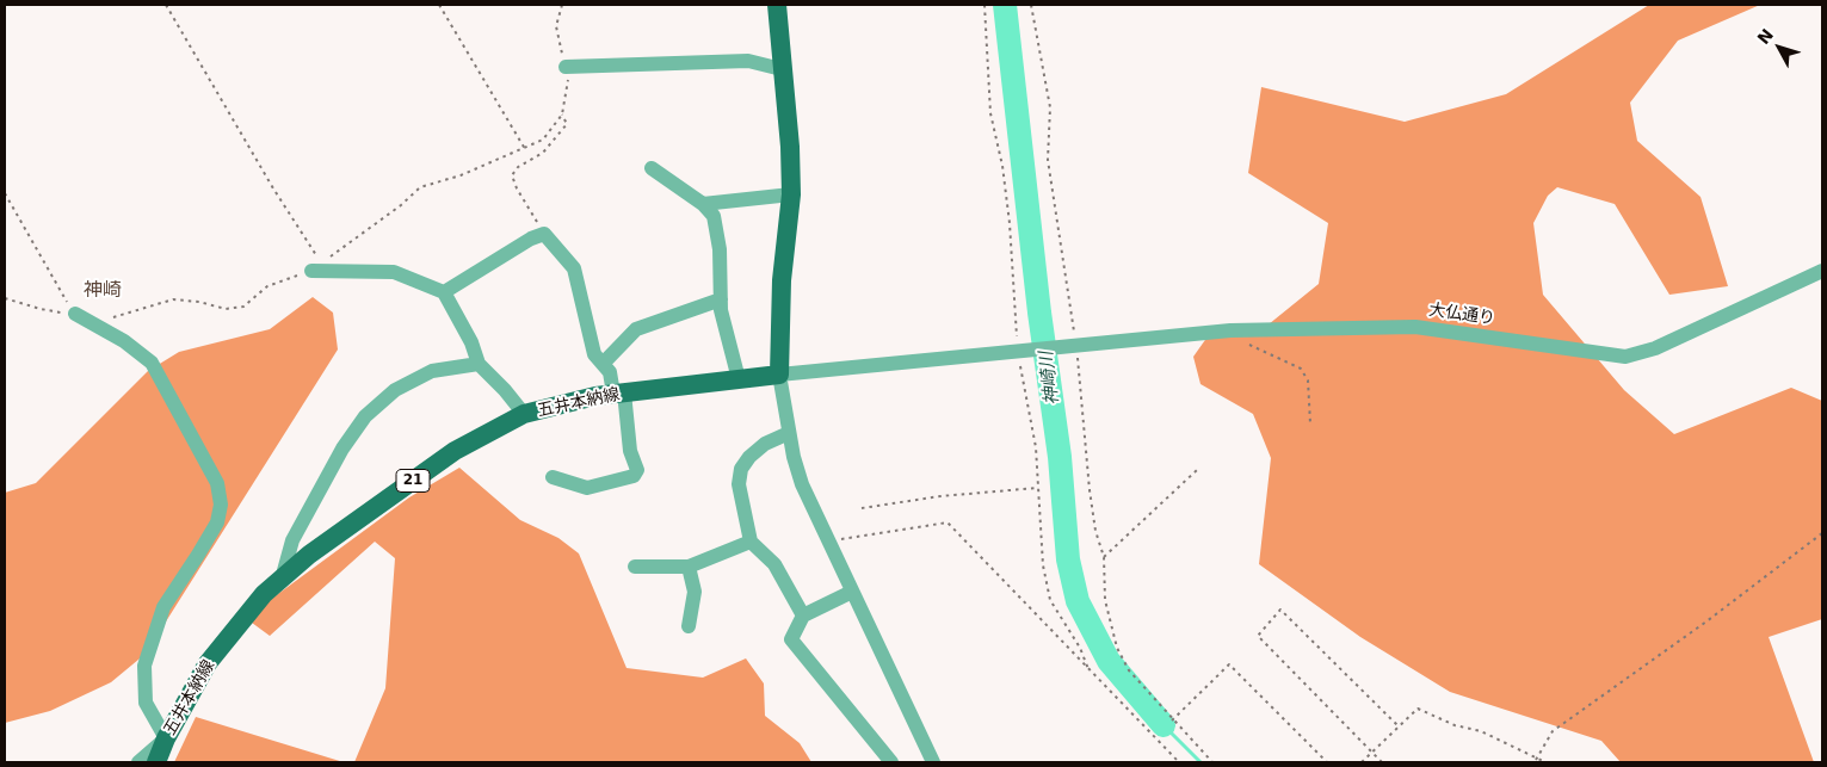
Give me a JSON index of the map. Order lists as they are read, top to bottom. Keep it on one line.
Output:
{"streets":{"main road":["五井本納線","21"],"street":["大仏通り"]},"crossings":[["大仏通り","五井本納線"]],"districts":["神崎"],"water":["神崎川"],"north":"top left"}
